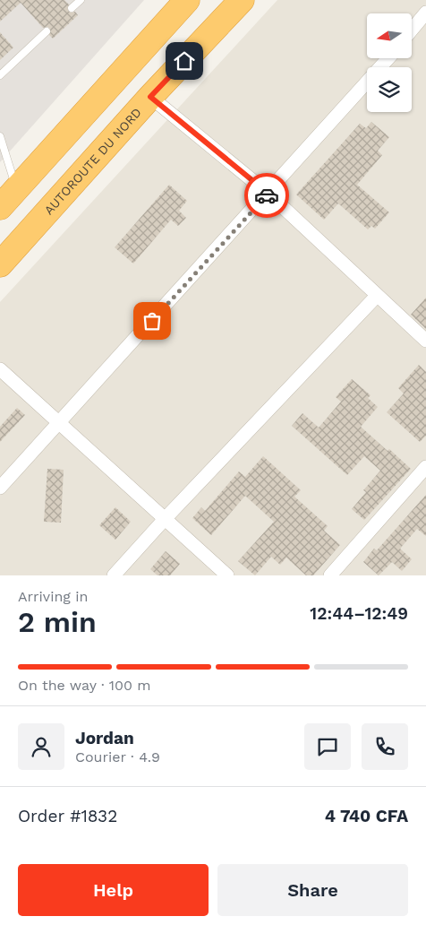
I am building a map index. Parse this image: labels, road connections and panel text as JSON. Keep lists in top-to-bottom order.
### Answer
{
  "streets": {
    "highway": ["AUTOROUTE DU NORD"]
  },
  "north": "left",
  "page": {
    "heading": ["2 min", "Arriving in", "12:44–12:49"],
    "panel": [
      "Jordan",
      "Courier · 4.9",
      "Order #1832",
      "4 740 CFA"
    ],
    "bar": "On the way · 100 m",
    "buttons": ["Help", "Share"]
  }
}
